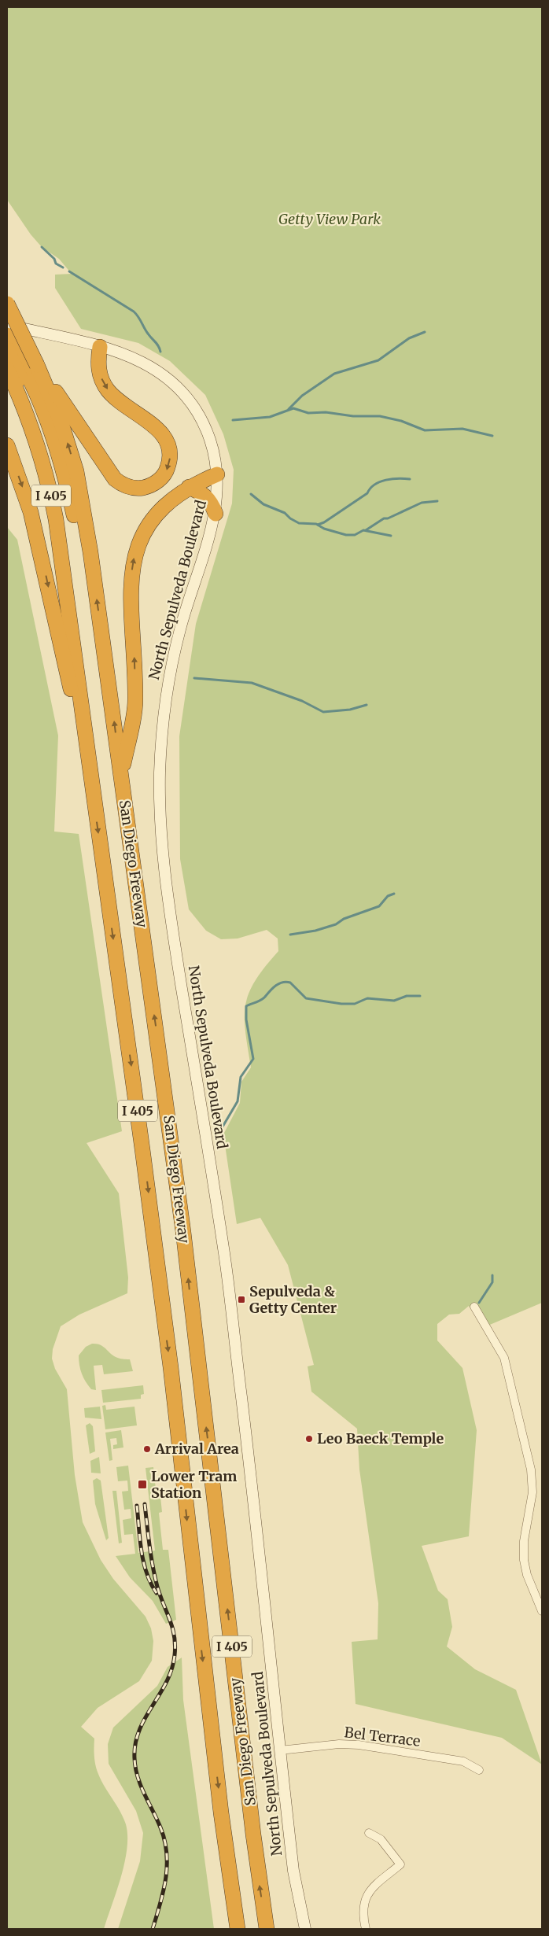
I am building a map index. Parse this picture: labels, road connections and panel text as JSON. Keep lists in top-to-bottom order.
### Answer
{
  "streets": {
    "highway": ["I 405", "San Diego Freeway"],
    "main road": ["North Sepulveda Boulevard"],
    "street": ["Bel Terrace"]
  },
  "crossings": [
    ["North Sepulveda Boulevard", "Bel Terrace"]
  ],
  "parks": ["Getty View Park"],
  "places": {
    "transit": ["Sepulveda & Getty Center", "Lower Tram Station"],
    "other": ["Leo Baeck Temple", "Arrival Area"]
  }
}
